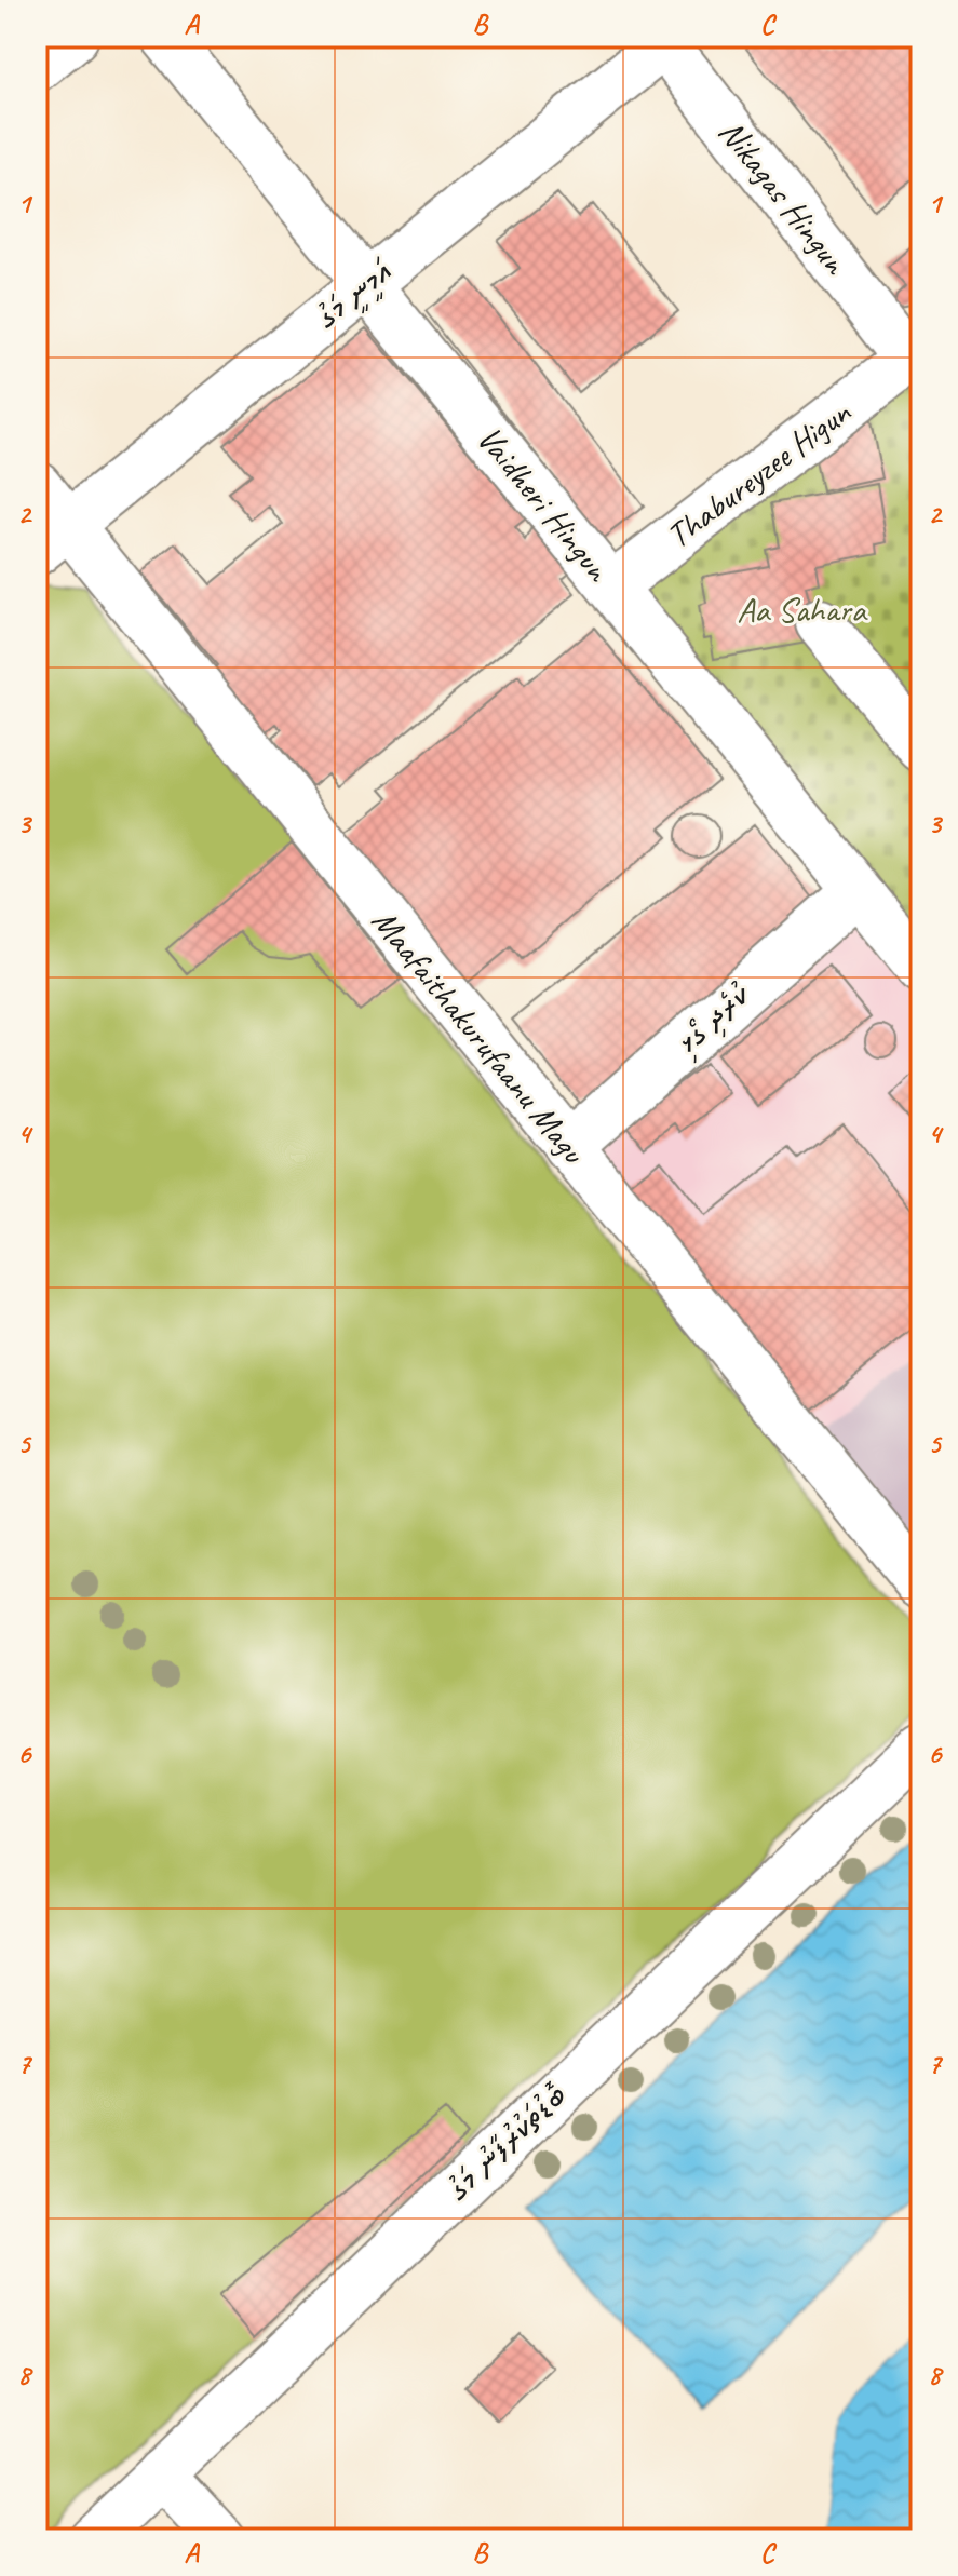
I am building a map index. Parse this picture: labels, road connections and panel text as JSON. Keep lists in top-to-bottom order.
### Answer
{
  "streets": {
    "street": [
      "Nikagas Hingun",
      "އަމީނީ މަގު",
      "Thabureyzee Higun",
      "Vaidheri Hingun",
      "ކުރެދި ގޯޅި",
      "Maafaithakurufaanu Magu",
      "ބޮޑުތަކުރުފާނު މަގު"
    ]
  },
  "crossings": [
    ["Nikagas Hingun", "އަމީނީ މަގު"],
    ["Nikagas Hingun", "Thabureyzee Higun"],
    ["އަމީނީ މަގު", "Vaidheri Hingun"],
    ["އަމީނީ މަގު", "Maafaithakurufaanu Magu"],
    ["Thabureyzee Higun", "Vaidheri Hingun"],
    ["Vaidheri Hingun", "ކުރެދި ގޯޅި"],
    ["ކުރެދި ގޯޅި", "Maafaithakurufaanu Magu"]
  ],
  "parks": ["Aa Sahara"],
  "grid": {
    "columns": ["A", "B", "C"],
    "rows": [
      "1",
      "2",
      "3",
      "4",
      "5",
      "6",
      "7",
      "8"
    ]
  }
}
